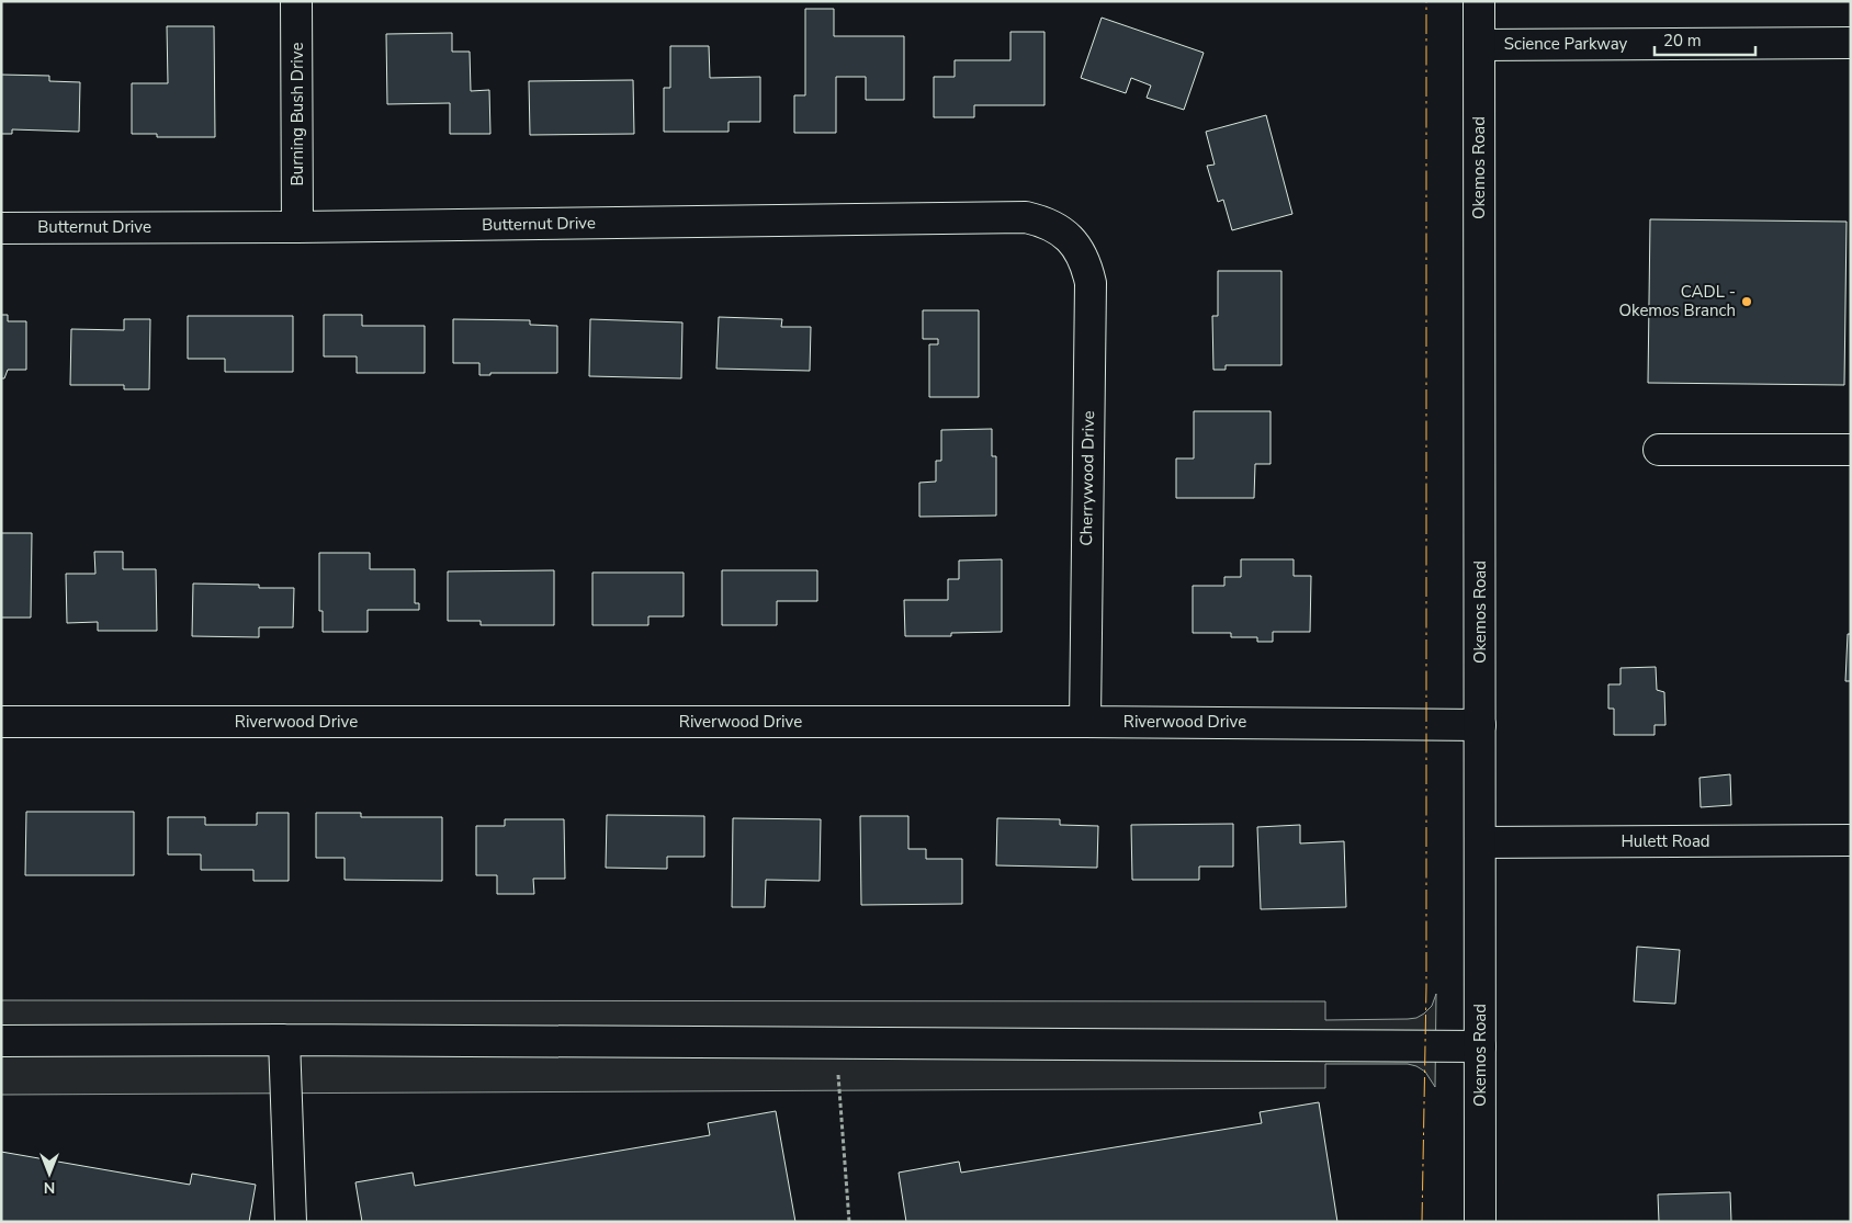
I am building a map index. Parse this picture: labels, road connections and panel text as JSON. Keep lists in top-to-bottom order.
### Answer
{
  "streets": {
    "street": [
      "Science Parkway",
      "Burning Bush Drive",
      "Okemos Road",
      "Butternut Drive",
      "Cherrywood Drive",
      "Riverwood Drive",
      "Hulett Road"
    ]
  },
  "crossings": [
    ["Science Parkway", "Okemos Road"],
    ["Burning Bush Drive", "Butternut Drive"],
    ["Okemos Road", "Riverwood Drive"],
    ["Okemos Road", "Hulett Road"],
    ["Butternut Drive", "Cherrywood Drive"],
    ["Cherrywood Drive", "Riverwood Drive"]
  ],
  "places": ["CADL - Okemos Branch"],
  "scale_bar": "20 m",
  "north": "bottom"
}
